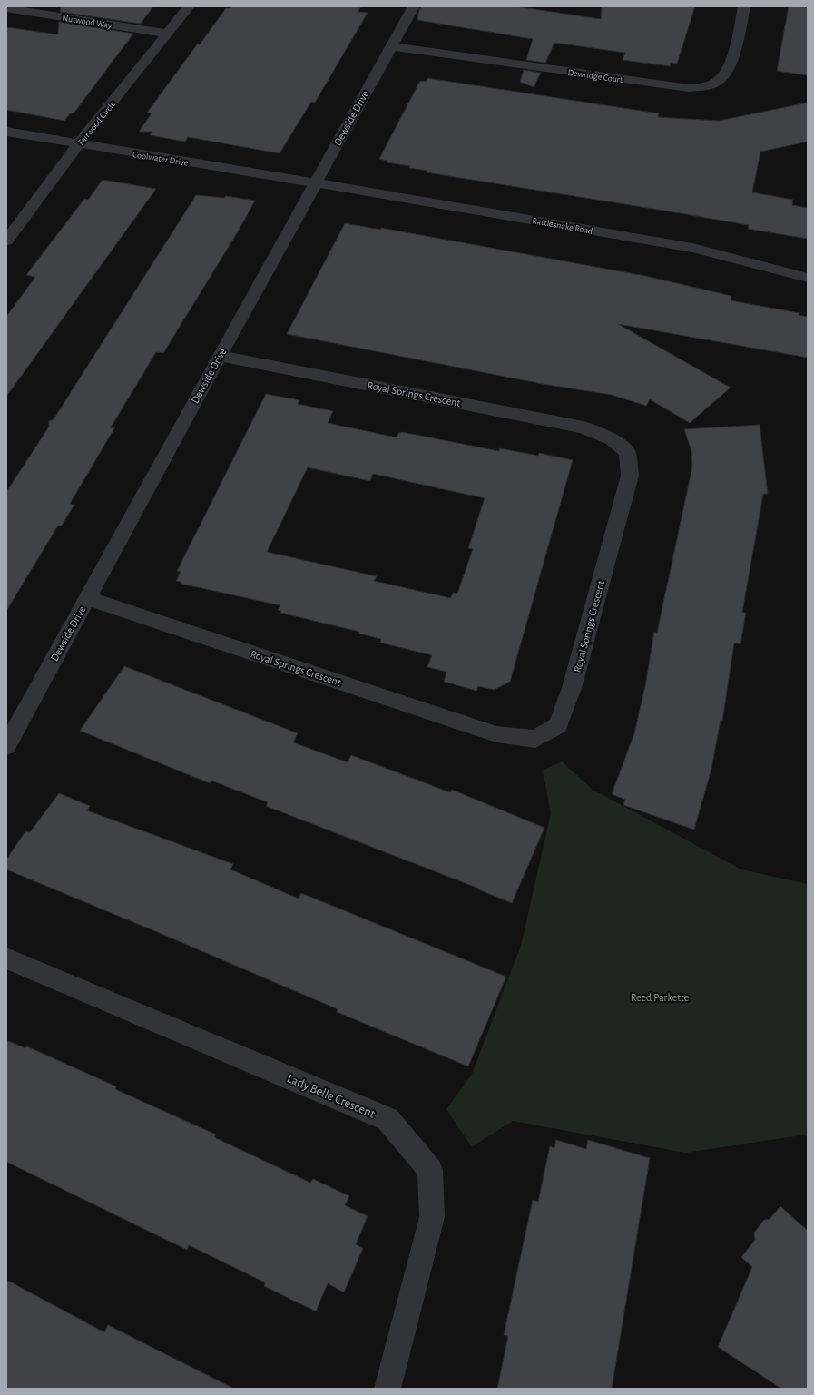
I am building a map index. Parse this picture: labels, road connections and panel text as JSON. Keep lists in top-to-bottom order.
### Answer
{
  "streets": {
    "street": [
      "Nutwood Way",
      "Dewridge Court",
      "Dewside Drive",
      "Fairwood Circle",
      "Coolwater Drive",
      "Rattlesnake Road",
      "Royal Springs Crescent",
      "Lady Belle Crescent"
    ]
  },
  "crossings": [
    ["Nutwood Way", "Fairwood Circle"],
    ["Dewridge Court", "Dewside Drive"],
    ["Dewside Drive", "Coolwater Drive"],
    ["Dewside Drive", "Rattlesnake Road"],
    ["Dewside Drive", "Royal Springs Crescent"],
    ["Fairwood Circle", "Coolwater Drive"],
    ["Coolwater Drive", "Rattlesnake Road"]
  ],
  "parks": ["Reed Parkette"]
}
